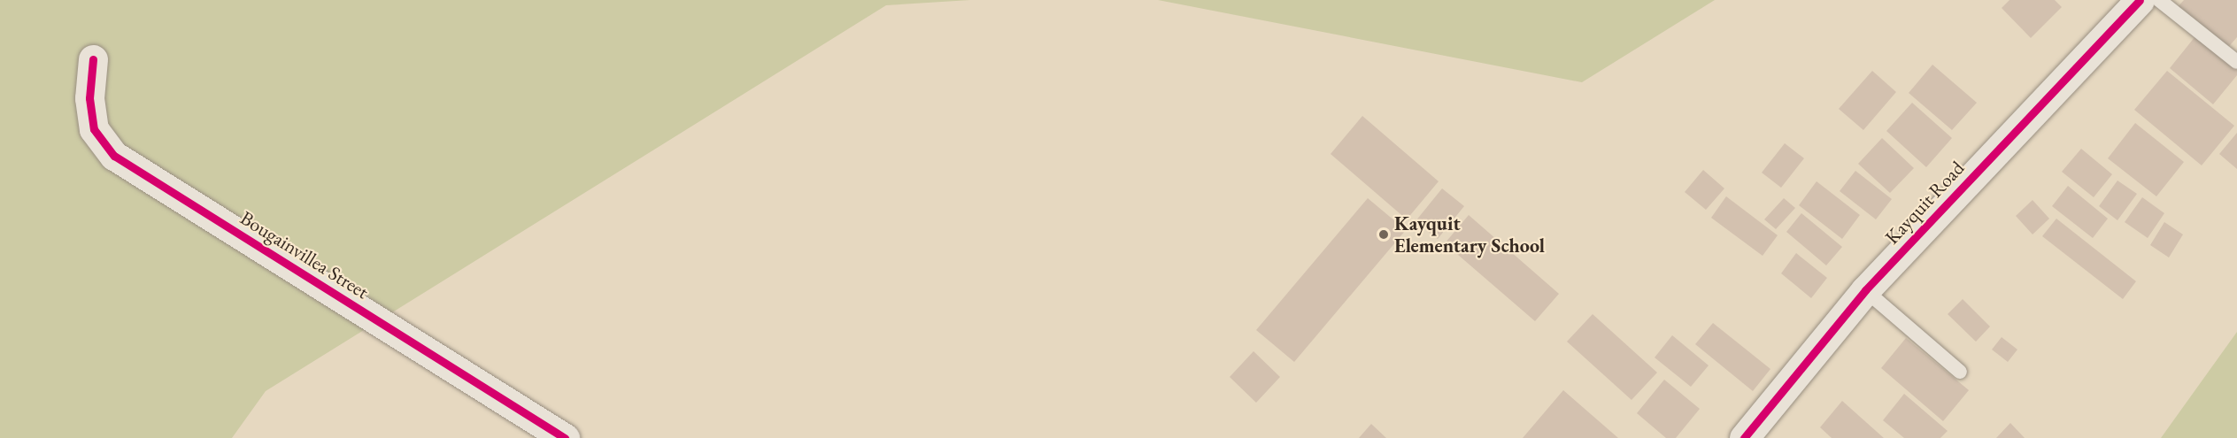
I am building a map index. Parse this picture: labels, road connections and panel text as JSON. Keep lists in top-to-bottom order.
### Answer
{
  "streets": {
    "street": ["Kayquit Road", "Bougainvillea Street"]
  },
  "places": ["Kayquit Elementary School"]
}
